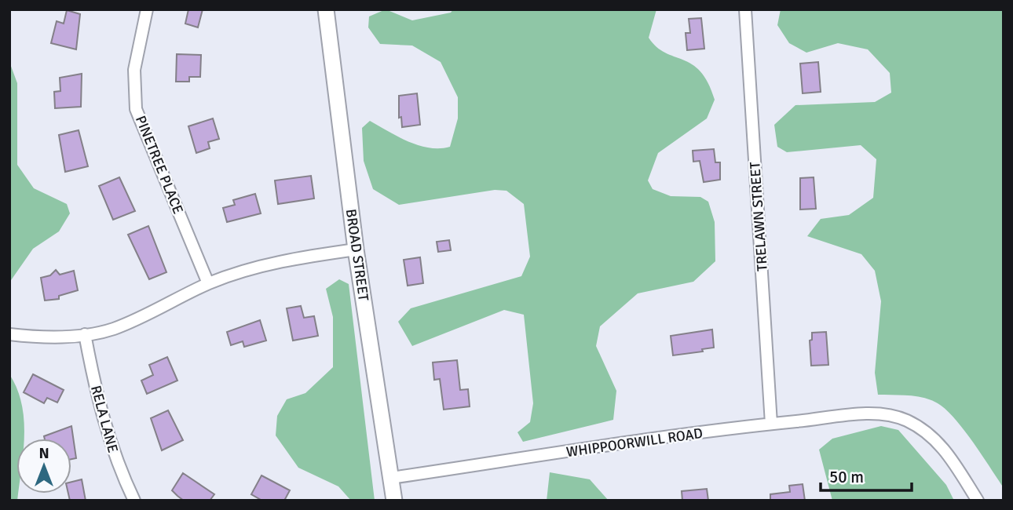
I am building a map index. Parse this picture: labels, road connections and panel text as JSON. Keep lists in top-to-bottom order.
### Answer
{
  "streets": {
    "street": [
      "PINETREE PLACE",
      "TRELAWN STREET",
      "BROAD STREET",
      "RELA LANE",
      "WHIPPOORWILL ROAD"
    ]
  },
  "crossings": [
    ["TRELAWN STREET", "WHIPPOORWILL ROAD"],
    ["BROAD STREET", "WHIPPOORWILL ROAD"]
  ],
  "scale_bar": "50 m",
  "north": "top"
}
